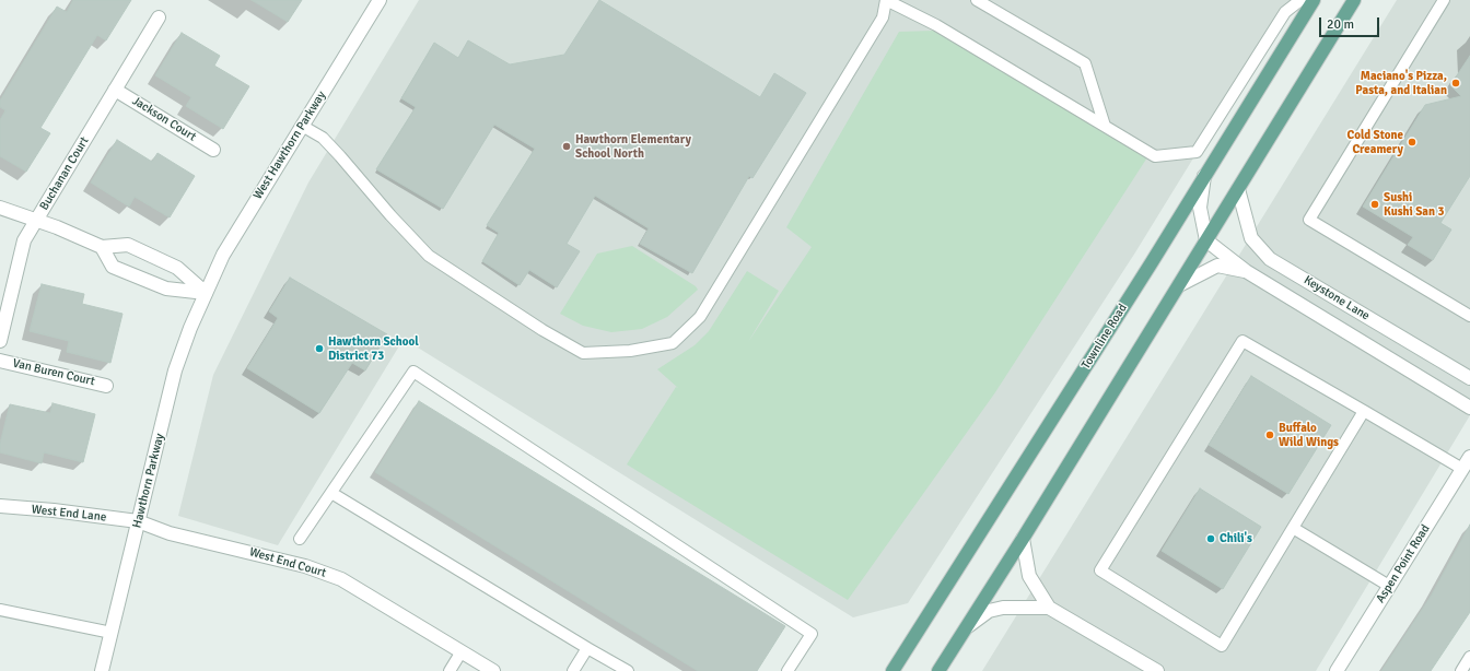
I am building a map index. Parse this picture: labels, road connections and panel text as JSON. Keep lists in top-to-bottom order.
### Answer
{
  "streets": {
    "main road": ["Townline Road"],
    "street": [
      "Jackson Court",
      "West Hawthorn Parkway",
      "Buchanan Court",
      "Keystone Lane",
      "Van Buren Court",
      "Hawthorn Parkway",
      "West End Lane",
      "West End Court",
      "Aspen Point Road"
    ]
  },
  "crossings": [
    ["Jackson Court", "Buchanan Court"],
    ["West Hawthorn Parkway", "Hawthorn Parkway"],
    ["Hawthorn Parkway", "West End Lane"],
    ["Hawthorn Parkway", "West End Court"],
    ["West End Lane", "West End Court"]
  ],
  "places": [
    "Maciano's Pizza, Pasta, and Italian",
    "Cold Stone Creamery",
    "Hawthorn Elementary School North",
    "Sushi Kushi San 3",
    "Hawthorn School District 73",
    "Buffalo Wild Wings",
    "Chili's"
  ],
  "scale_bar": "20 m"
}
